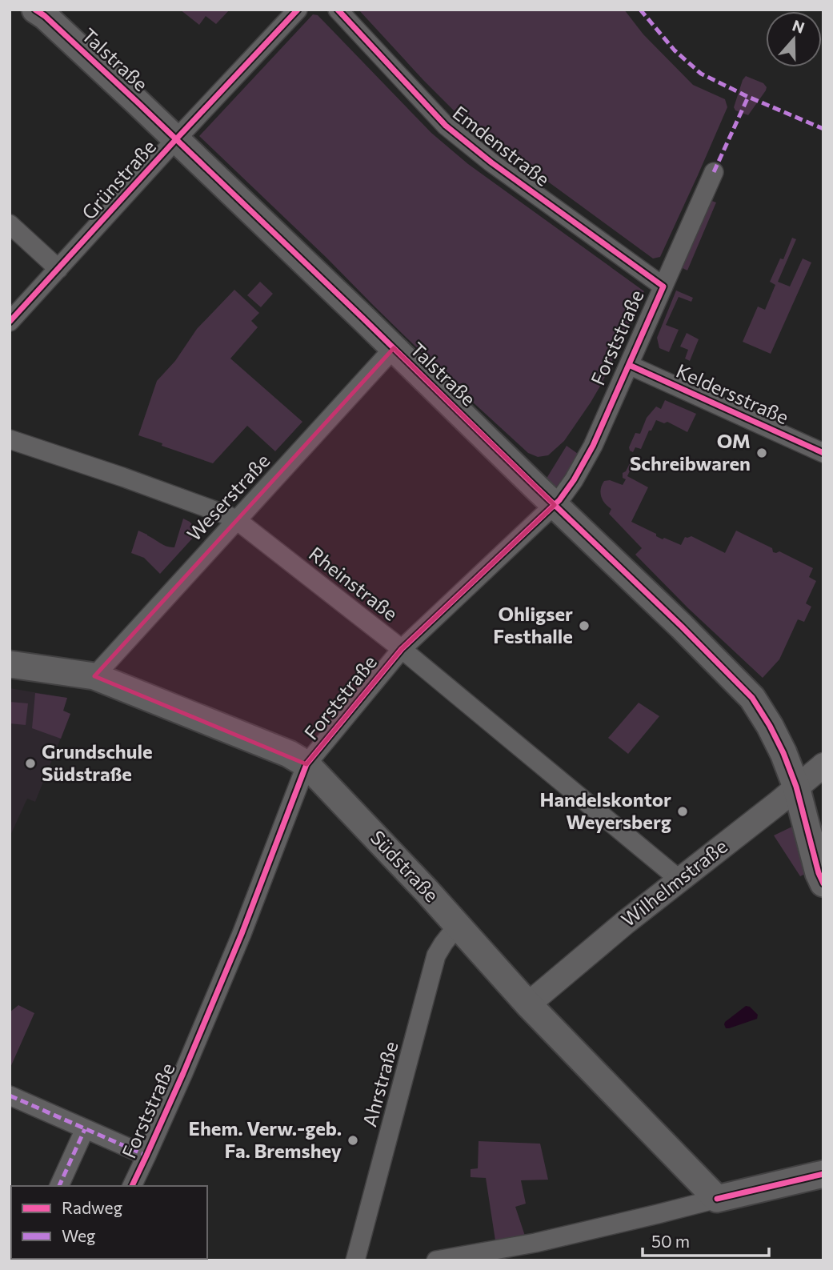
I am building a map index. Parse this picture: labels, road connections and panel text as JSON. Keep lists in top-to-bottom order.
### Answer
{
  "streets": {
    "main road": ["Talstraße", "Südstraße"],
    "street": [
      "Emdenstraße",
      "Grünstraße",
      "Forststraße",
      "Keldersstraße",
      "Weserstraße",
      "Rheinstraße",
      "Wilhelmstraße",
      "Ahrstraße"
    ]
  },
  "crossings": [
    ["Talstraße", "Grünstraße"],
    ["Talstraße", "Forststraße"],
    ["Talstraße", "Weserstraße"],
    ["Talstraße", "Wilhelmstraße"],
    ["Emdenstraße", "Forststraße"],
    ["Forststraße", "Keldersstraße"],
    ["Forststraße", "Rheinstraße"],
    ["Forststraße", "Südstraße"],
    ["Weserstraße", "Rheinstraße"],
    ["Weserstraße", "Südstraße"],
    ["Rheinstraße", "Wilhelmstraße"],
    ["Südstraße", "Wilhelmstraße"],
    ["Südstraße", "Ahrstraße"]
  ],
  "places": [
    "OM Schreibwaren",
    "Ohligser Festhalle",
    "Grundschule Südstraße",
    "Handelskontor Weyersberg",
    "Ehem. Verw.-geb. Fa. Bremshey"
  ],
  "legend": ["Radweg", "Weg"],
  "scale_bar": "50 m",
  "north": "top"
}
